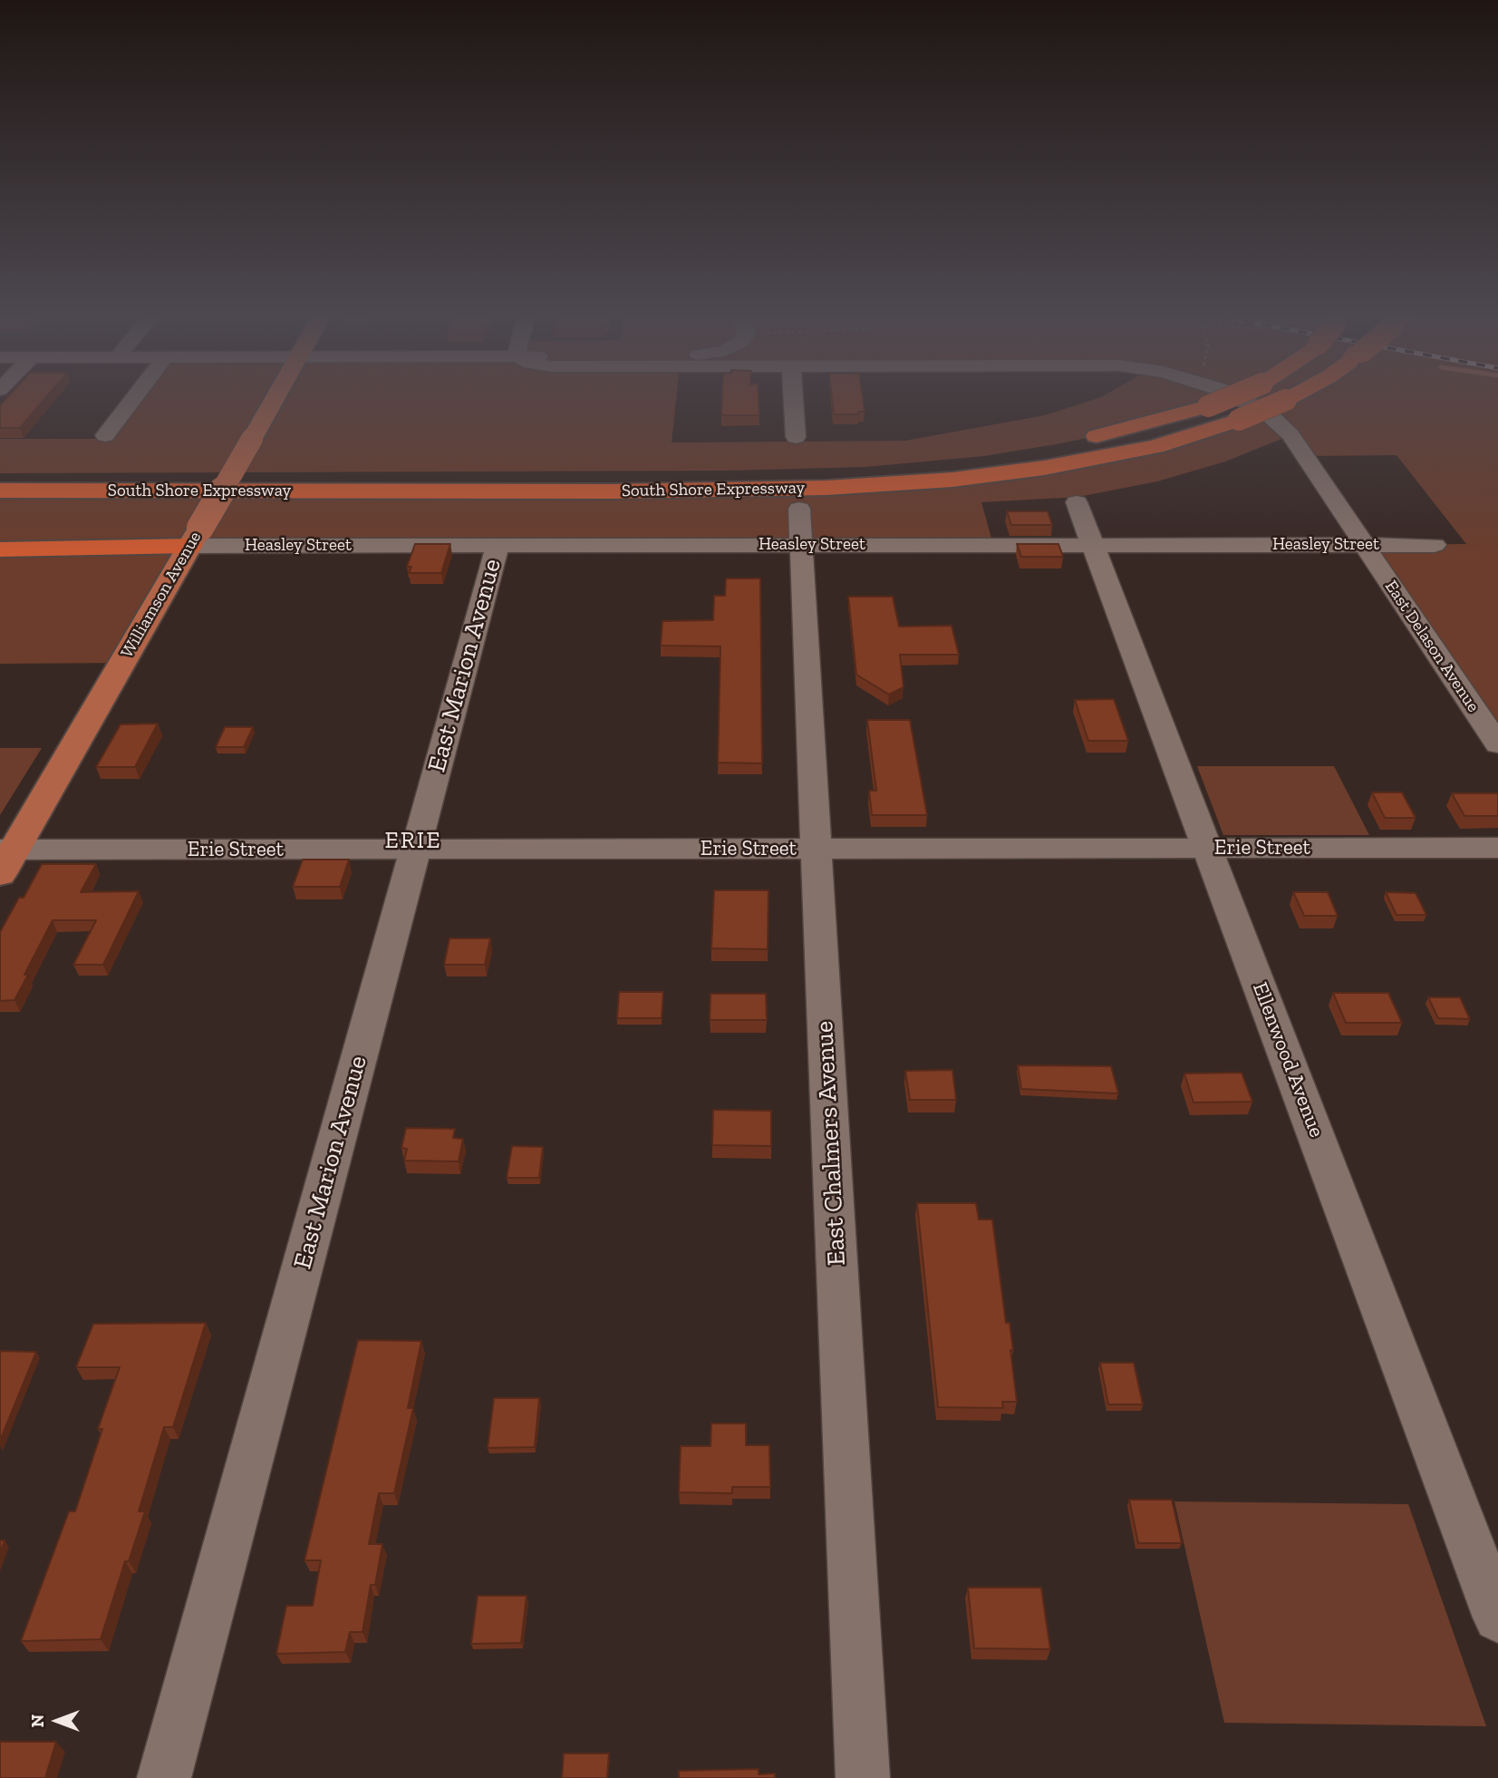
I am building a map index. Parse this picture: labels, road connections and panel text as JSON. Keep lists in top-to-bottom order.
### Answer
{
  "streets": {
    "highway": ["South Shore Expressway"],
    "main road": ["Williamson Avenue"],
    "street": [
      "Heasley Street",
      "East Delason Avenue",
      "East Marion Avenue",
      "Erie Street",
      "Ellenwood Avenue",
      "East Chalmers Avenue"
    ]
  },
  "crossings": [
    ["Heasley Street", "Williamson Avenue"],
    ["Heasley Street", "East Delason Avenue"],
    ["Heasley Street", "East Marion Avenue"],
    ["Heasley Street", "Ellenwood Avenue"],
    ["Heasley Street", "East Chalmers Avenue"],
    ["Williamson Avenue", "Erie Street"],
    ["East Marion Avenue", "Erie Street"],
    ["Erie Street", "Ellenwood Avenue"],
    ["Erie Street", "East Chalmers Avenue"]
  ],
  "districts": ["ERIE"],
  "north": "left"
}
